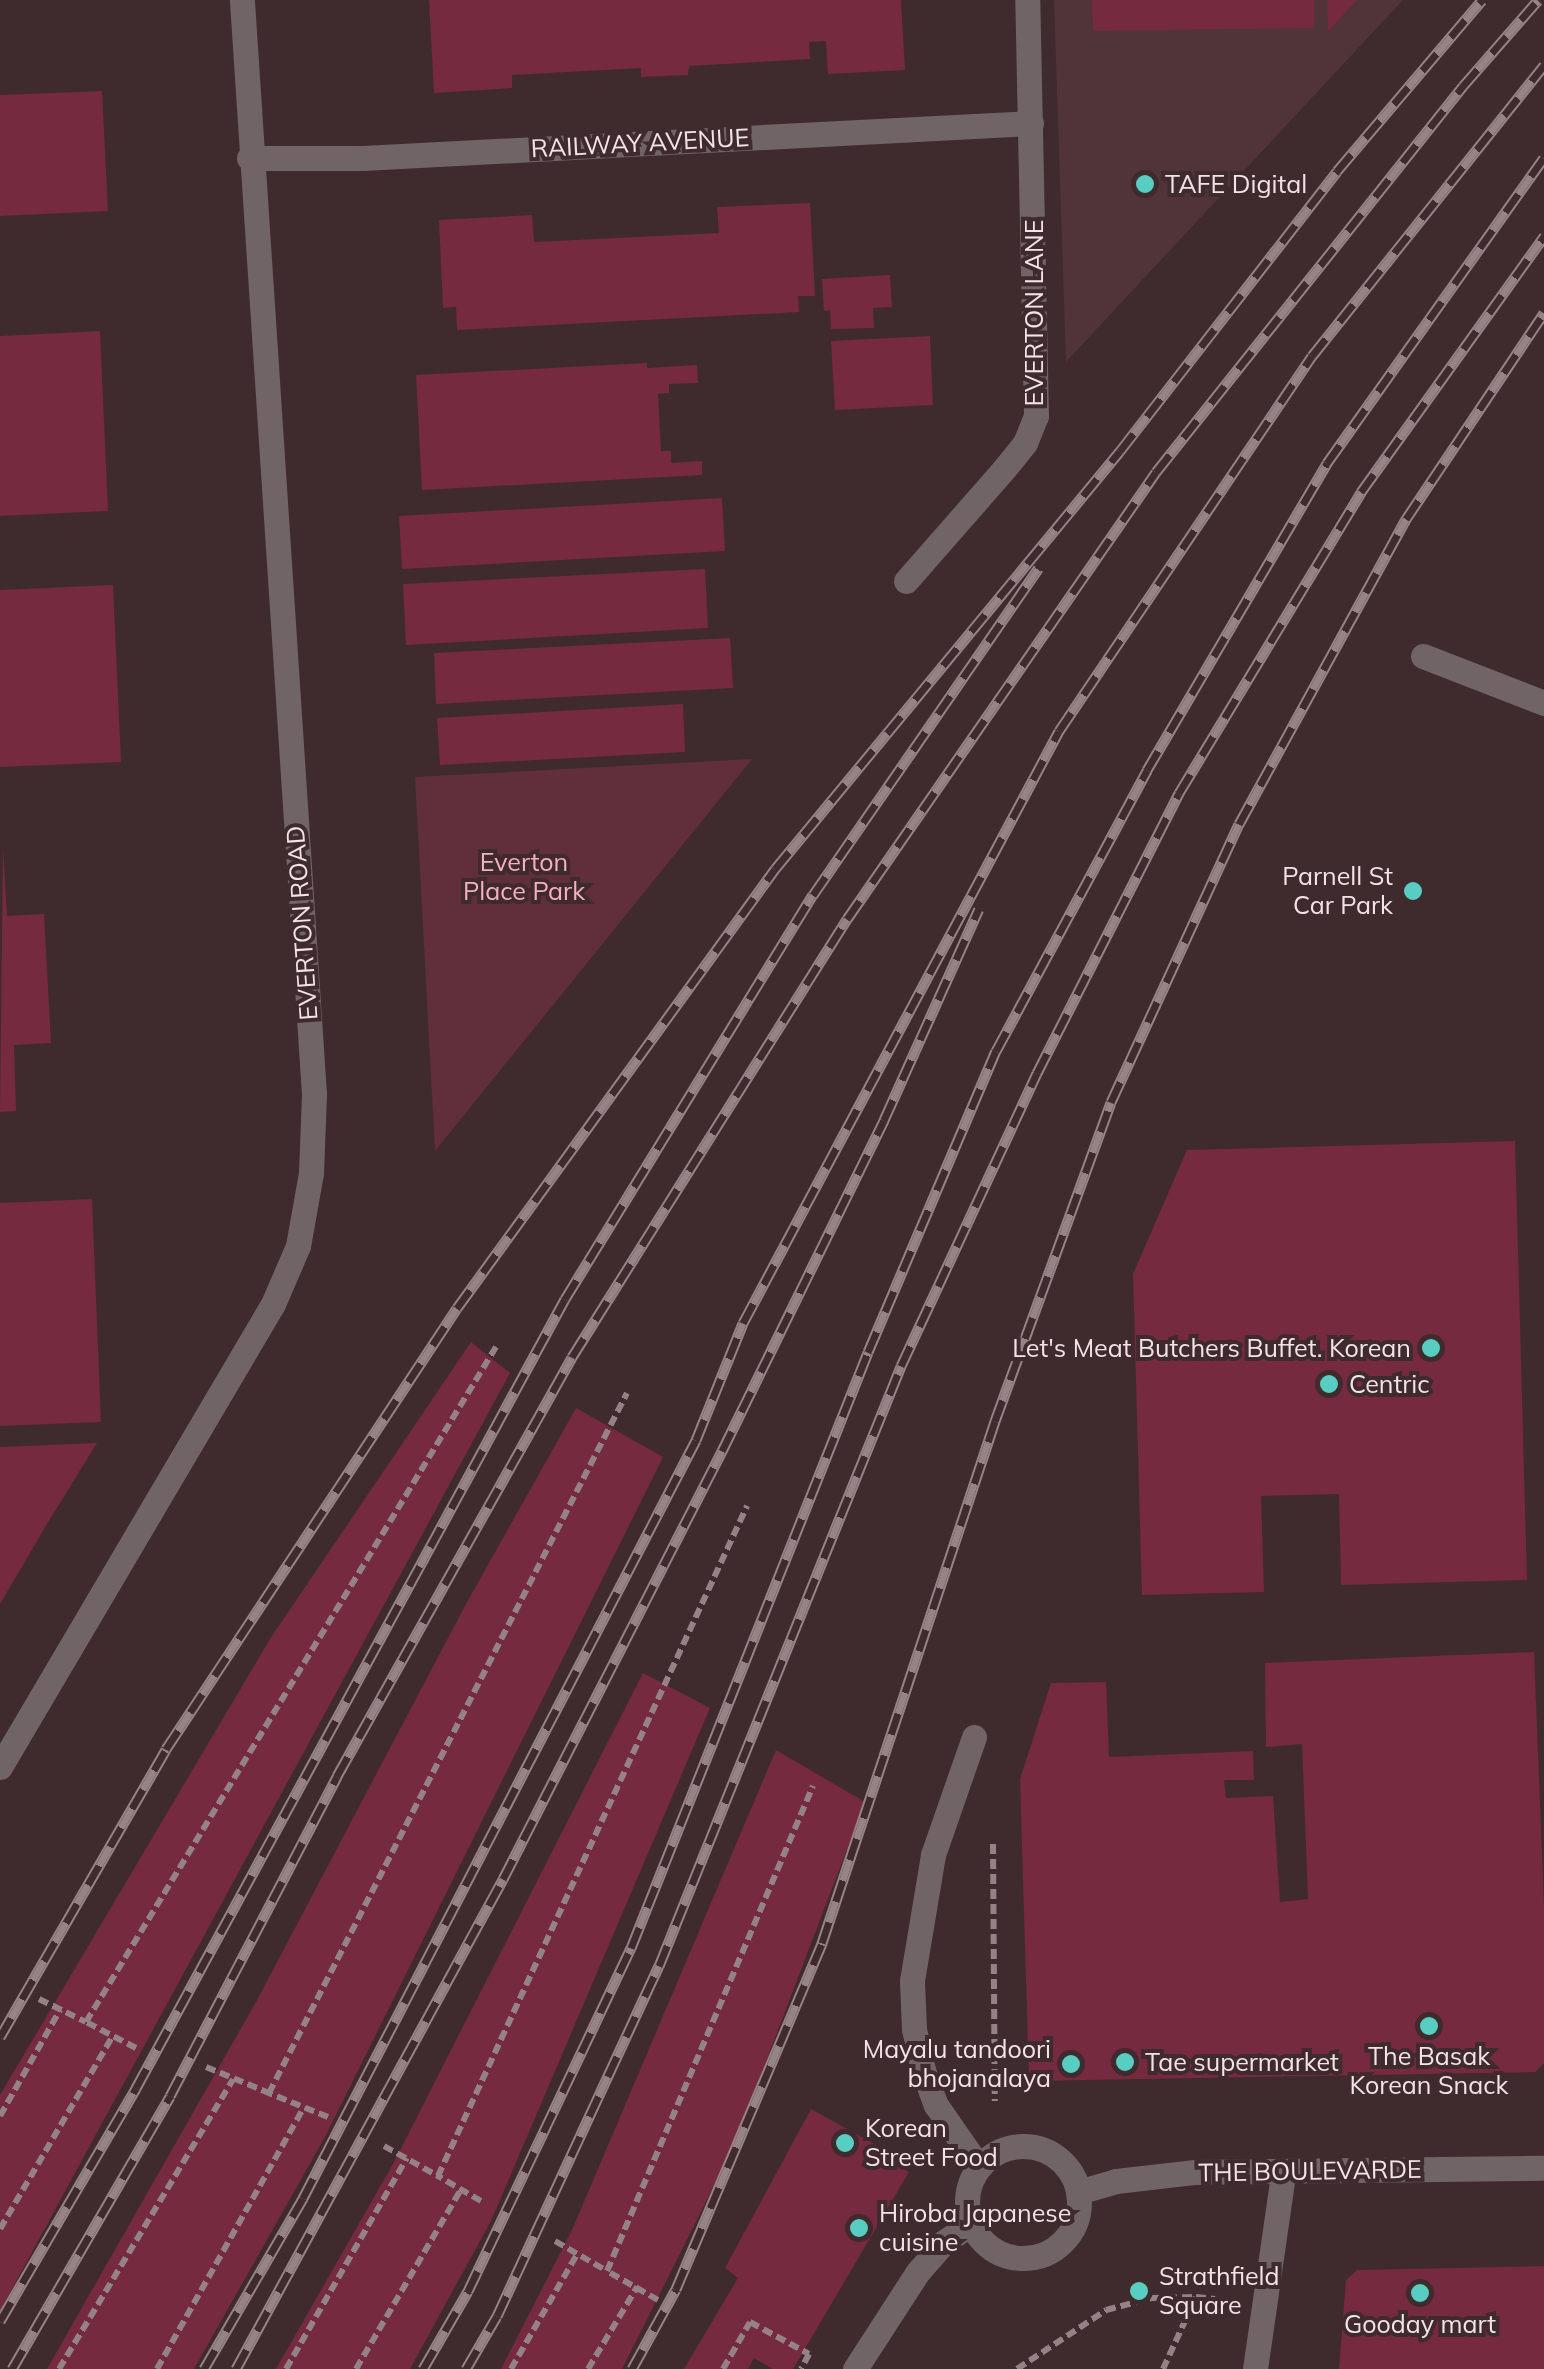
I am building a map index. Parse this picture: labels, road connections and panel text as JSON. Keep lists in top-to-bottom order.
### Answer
{
  "streets": {
    "street": [
      "RAILWAY AVENUE",
      "EVERTON LANE",
      "EVERTON ROAD",
      "THE BOULEVARDE"
    ]
  },
  "crossings": [
    ["RAILWAY AVENUE", "EVERTON LANE"],
    ["RAILWAY AVENUE", "EVERTON ROAD"]
  ],
  "parks": ["Everton Place Park"],
  "places": [
    "TAFE Digital",
    "Parnell St Car Park",
    "Let's Meat Butchers Buffet. Korean",
    "Centric",
    "The Basak Korean Snack",
    "Tae supermarket",
    "Mayalu tandoori bhojanalaya",
    "Korean Street Food",
    "Hiroba Japanese cuisine",
    "Strathfield Square",
    "Gooday mart"
  ]
}
